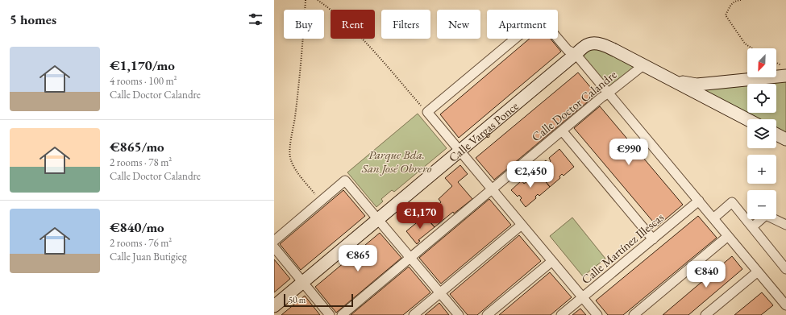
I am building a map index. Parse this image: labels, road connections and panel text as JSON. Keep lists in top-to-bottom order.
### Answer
{
  "streets": {
    "street": ["Calle Doctor Calandre", "Calle Vargas Ponce", "Calle Martínez Illescas"]
  },
  "crossings": [
    ["Calle Doctor Calandre", "Calle Vargas Ponce"]
  ],
  "parks": ["Parque Bda. San José Obrero"],
  "scale_bar": "50 m",
  "north": "bottom left",
  "page": {
    "heading": "5 homes",
    "chip": [
      "Buy",
      "Rent",
      "Filters",
      "New",
      "Apartment"
    ],
    "list": [
      {
        "name": "€1,170/mo",
        "note": "4 rooms · 100 m² · Calle Doctor Calandre"
      },
      {
        "name": "€865/mo",
        "note": "2 rooms · 78 m² · Calle Doctor Calandre"
      },
      {
        "name": "€840/mo",
        "note": "2 rooms · 76 m² · Calle Juan Butigieg"
      }
    ],
    "map_buttons": ["+", "−"],
    "price": [
      "€990",
      "€2,450",
      "€1,170",
      "€865",
      "€840"
    ],
    "scale": "50 m"
  }
}
